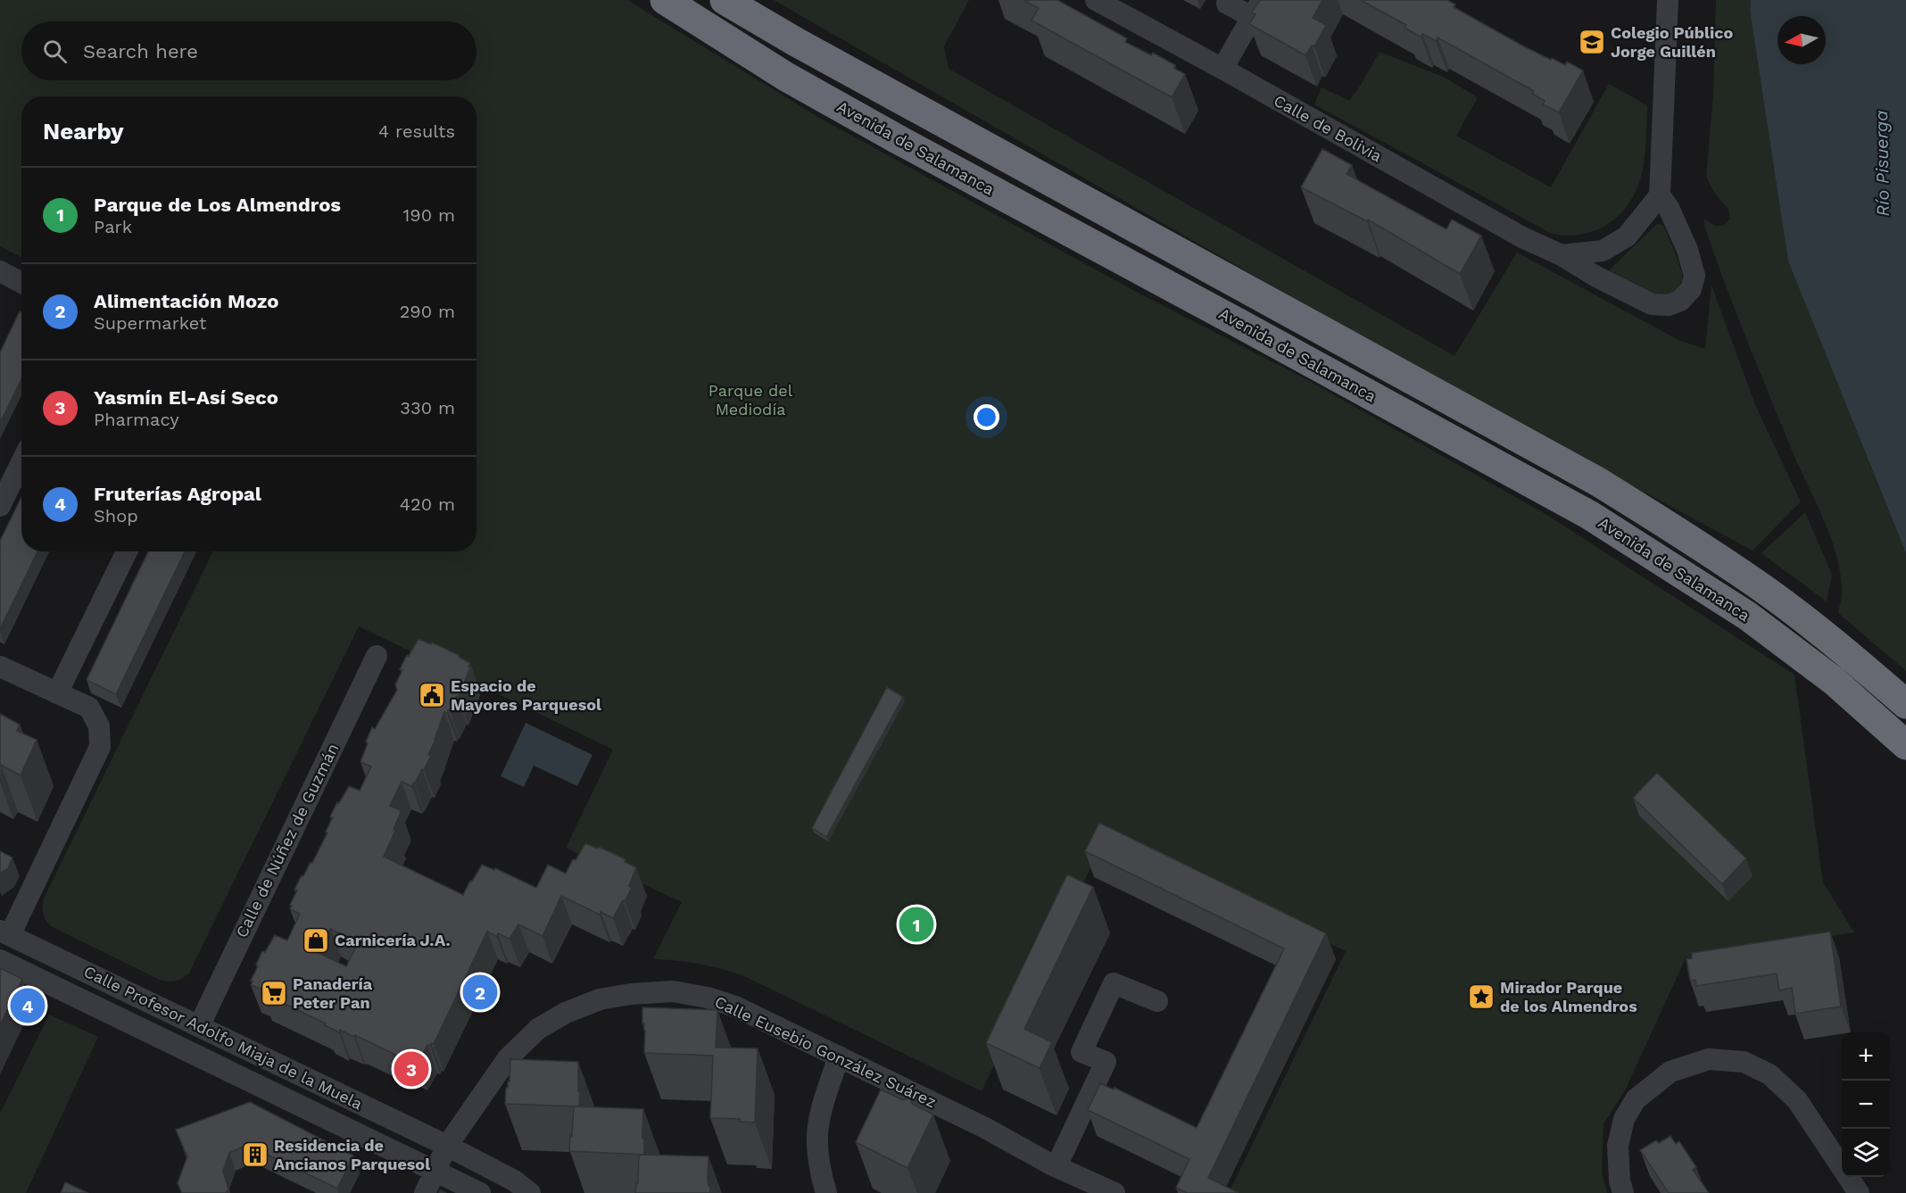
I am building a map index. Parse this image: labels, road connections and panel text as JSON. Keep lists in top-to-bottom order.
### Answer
{
  "streets": {
    "highway": ["Avenida de Salamanca"],
    "street": [
      "Calle de Bolivia",
      "Calle de Núñez de Guzmán",
      "Calle Profesor Adolfo Miaja de la Muela",
      "Calle Eusebio González Suárez"
    ]
  },
  "crossings": [
    ["Calle de Núñez de Guzmán", "Calle Profesor Adolfo Miaja de la Muela"],
    ["Calle Profesor Adolfo Miaja de la Muela", "Calle Eusebio González Suárez"]
  ],
  "water": ["Río Pisuerga"],
  "parks": ["Parque del Mediodía"],
  "places": {
    "school or university": ["Colegio Público Jorge Guillén"],
    "public building": ["Espacio de Mayores Parquesol"],
    "shop": ["Carnicería J.A."],
    "supermarket": ["Panadería Peter Pan"],
    "place": ["Mirador Parque de los Almendros"],
    "building": ["Residencia de Ancianos Parquesol"]
  },
  "north": "left",
  "page": {
    "search": "Search here",
    "heading": ["Nearby", "4 results"],
    "list": [
      {
        "mark": "1",
        "name": "Parque de Los Almendros",
        "note": "Park",
        "value": "190 m"
      },
      {
        "mark": "2",
        "name": "Alimentación Mozo",
        "note": "Supermarket",
        "value": "290 m"
      },
      {
        "mark": "3",
        "name": "Yasmín El-Así Seco",
        "note": "Pharmacy",
        "value": "330 m"
      },
      {
        "mark": "4",
        "name": "Fruterías Agropal",
        "note": "Shop",
        "value": "420 m"
      }
    ],
    "pins": [
      "1",
      "2",
      "4",
      "3"
    ],
    "map_buttons": ["+", "−"]
  }
}
